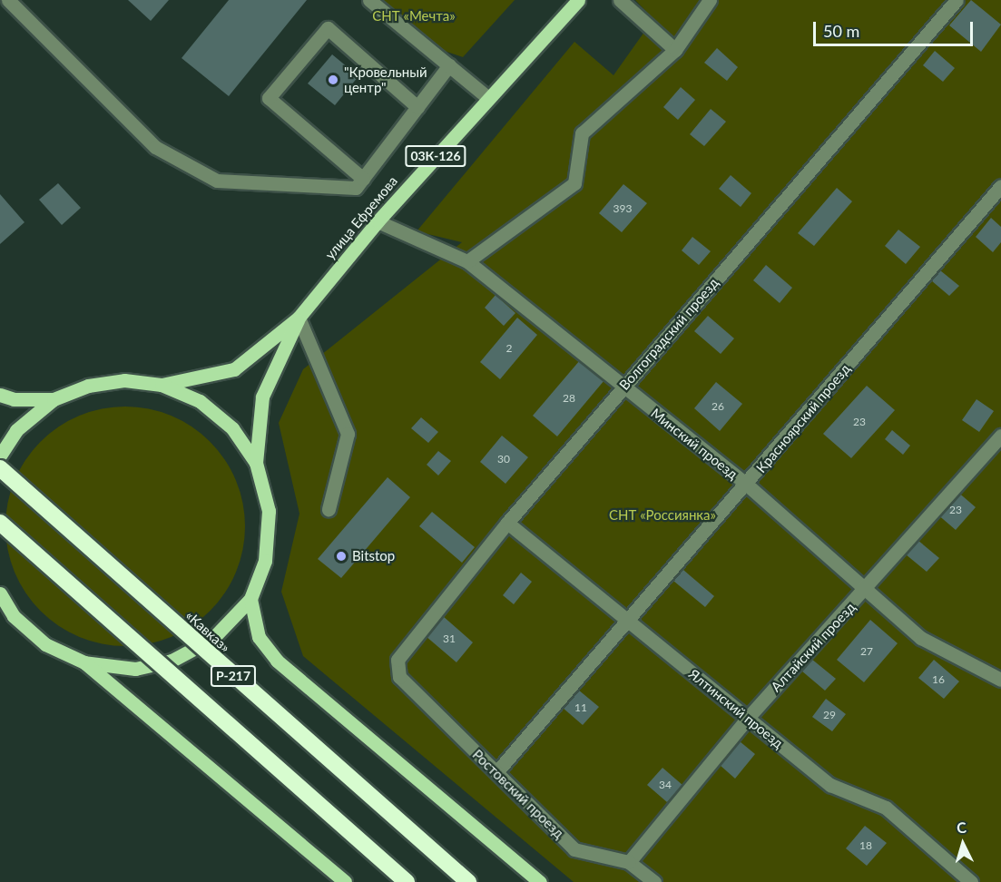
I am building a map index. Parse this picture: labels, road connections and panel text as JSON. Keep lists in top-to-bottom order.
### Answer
{
  "streets": {
    "highway": ["«Кавказ»", "Р-217"],
    "main road": ["03К-126", "улица Ефремова"],
    "lane": [
      "Волгоградский проезд",
      "Красноярский проезд",
      "Минский проезд",
      "Алтайский проезд",
      "Ялтинский проезд",
      "Ростовский проезд"
    ]
  },
  "crossings": [
    ["улица Ефремова", "Минский проезд"],
    ["Волгоградский проезд", "Минский проезд"],
    ["Волгоградский проезд", "Ялтинский проезд"],
    ["Волгоградский проезд", "Ростовский проезд"],
    ["Красноярский проезд", "Минский проезд"],
    ["Красноярский проезд", "Ялтинский проезд"],
    ["Красноярский проезд", "Ростовский проезд"],
    ["Минский проезд", "Алтайский проезд"],
    ["Алтайский проезд", "Ялтинский проезд"],
    ["Алтайский проезд", "Ростовский проезд"]
  ],
  "parks": ["СНТ «Мечта»", "СНТ «Россиянка»"],
  "places": ["\"Кровельный центр\"", "Bitstop"],
  "house_numbers": [
    "393",
    "2",
    "28",
    "26",
    "23",
    "30",
    "23",
    "31",
    "27",
    "16",
    "11",
    "29",
    "34",
    "18"
  ],
  "scale_bar": "50 m",
  "north": "top"
}
